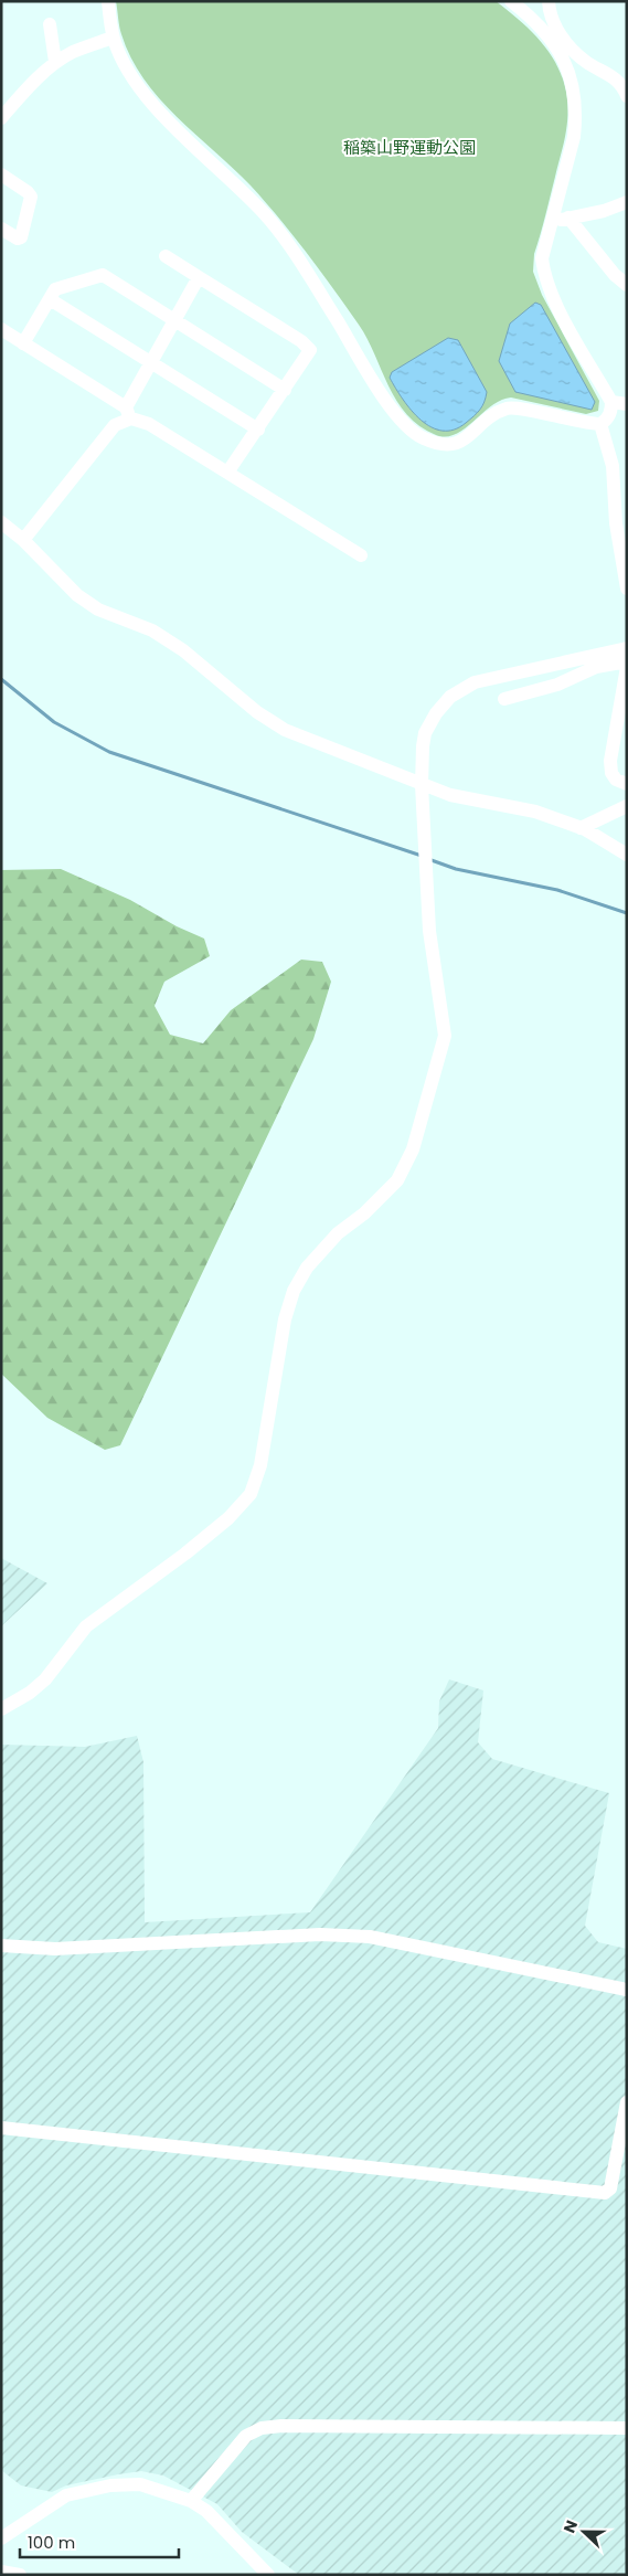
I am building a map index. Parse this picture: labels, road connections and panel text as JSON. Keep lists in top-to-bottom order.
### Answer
{
  "parks": ["稲築山野運動公園"],
  "scale_bar": "100 m",
  "north": "left"
}
